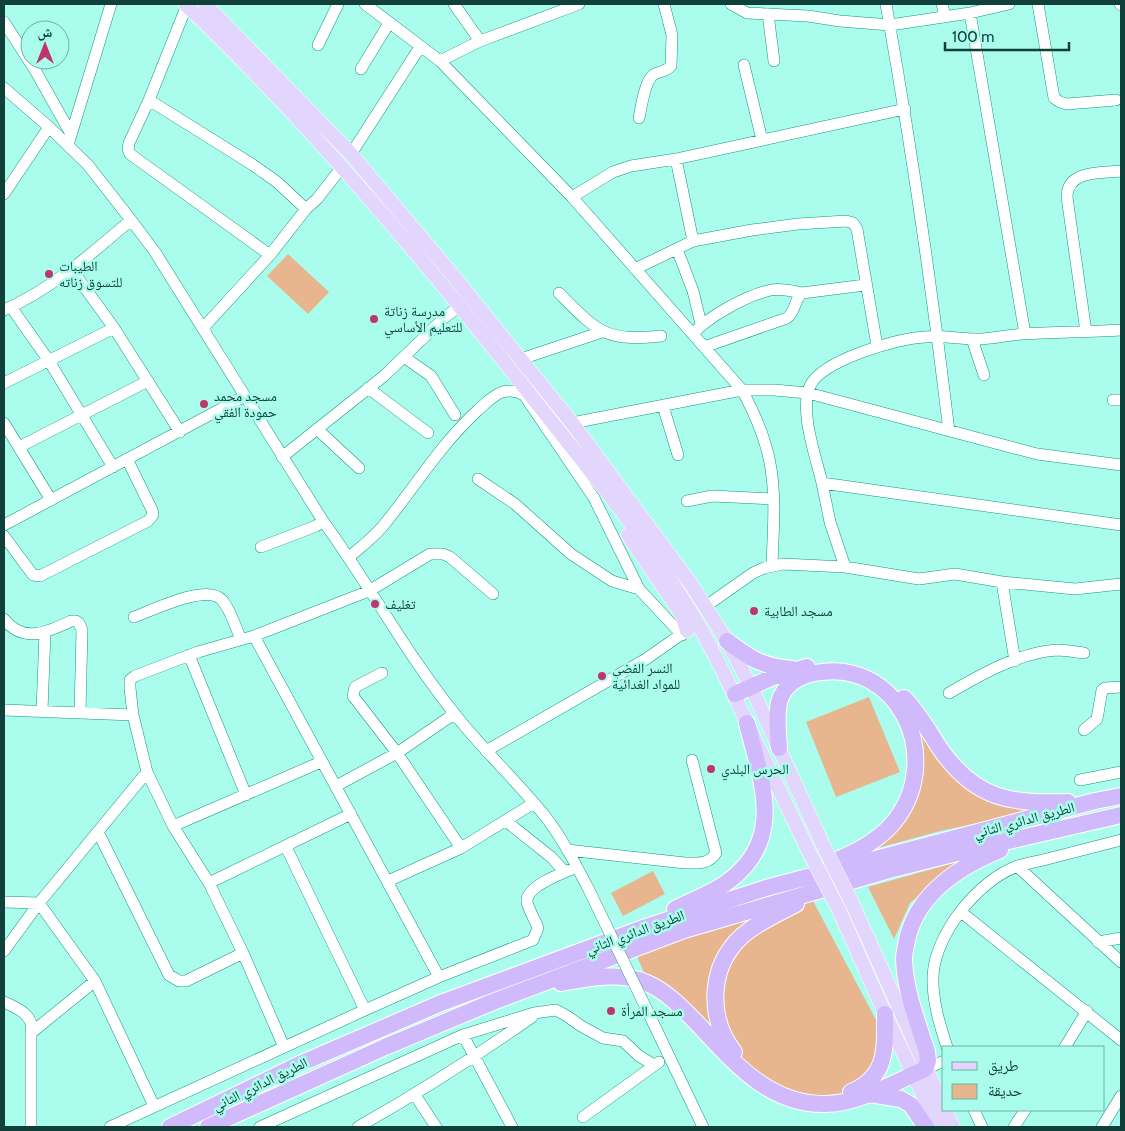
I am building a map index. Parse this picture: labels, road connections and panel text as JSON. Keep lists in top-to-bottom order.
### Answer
{
  "streets": {
    "highway": ["الطريق الدائري الثاني"]
  },
  "places": [
    "الطيبات للتسوق زناته",
    "مدرسة زناتة للتعليم الأساسي",
    "مسجد محمد حمودة الفقي",
    "تغليف",
    "مسجد الطابية",
    "النسر الفضي للمواد الغدائية",
    "الحرس البلدي",
    "مسجد المرأة"
  ],
  "legend": ["طريق", "حديقة"],
  "scale_bar": "100 m",
  "north": "top"
}
